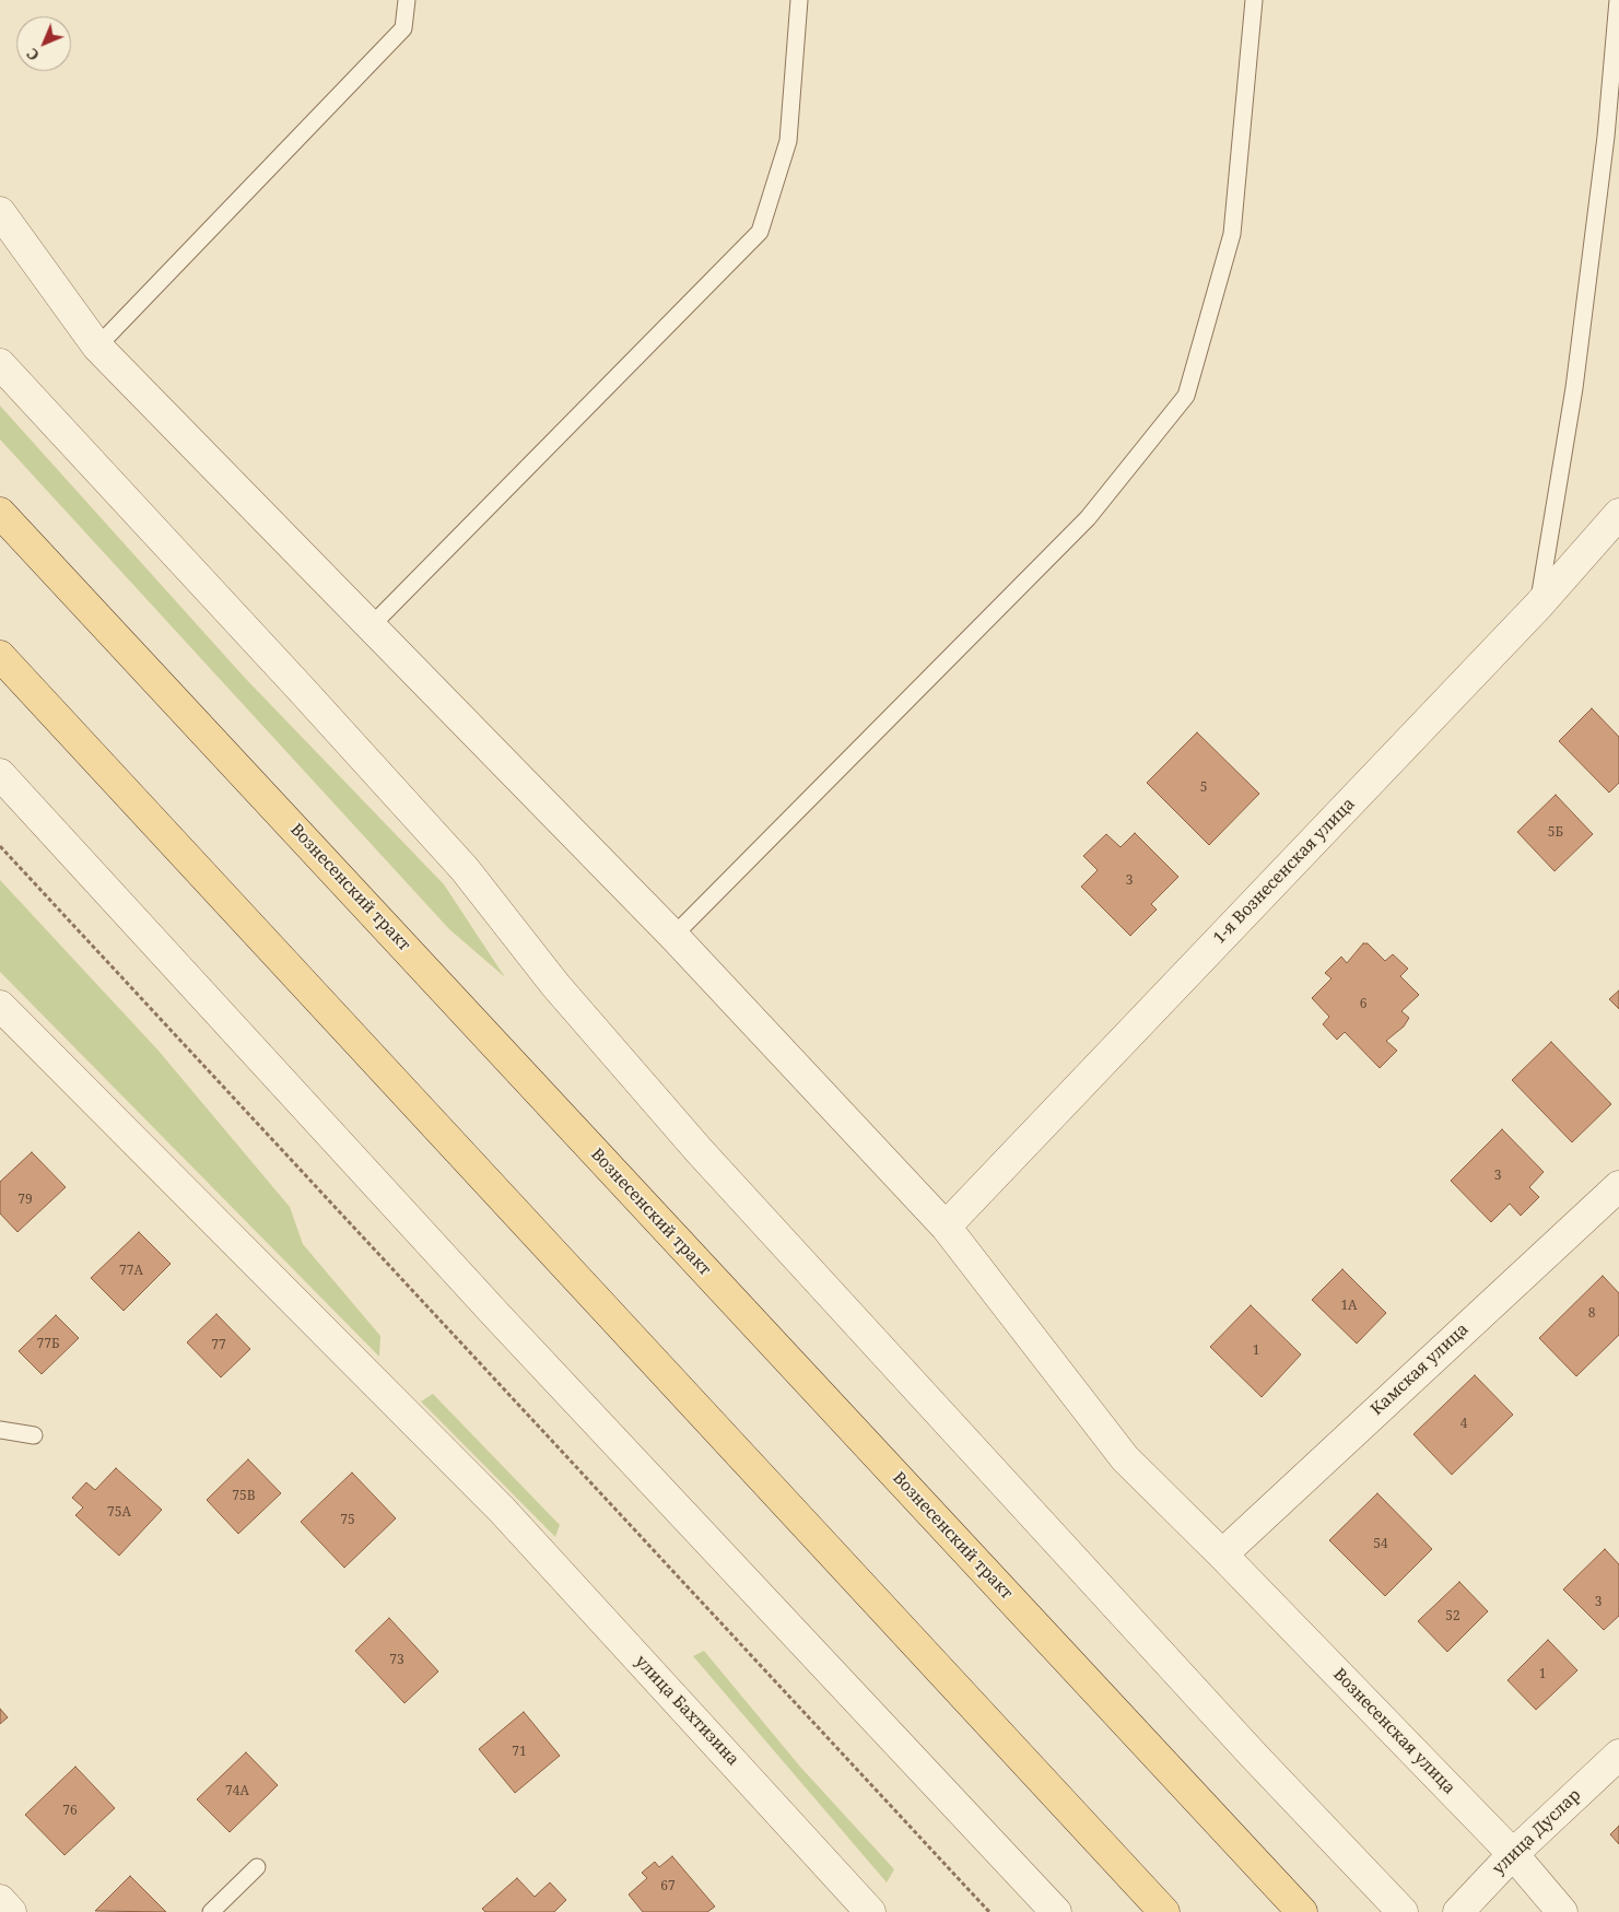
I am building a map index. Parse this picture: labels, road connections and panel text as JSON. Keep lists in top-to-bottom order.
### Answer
{
  "streets": {
    "main road": ["Вознесенский тракт"],
    "street": [
      "1-я Вознесенская улица",
      "Камская улица",
      "улица Бахтизина",
      "Вознесенская улица",
      "улица Дуслар"
    ]
  },
  "crossings": [
    ["1-я Вознесенская улица", "Вознесенская улица"],
    ["Камская улица", "Вознесенская улица"],
    ["Вознесенская улица", "улица Дуслар"]
  ],
  "house_numbers": [
    "5",
    "5Б",
    "3",
    "6",
    "3",
    "79",
    "77А",
    "1А",
    "8",
    "77Б",
    "77",
    "1",
    "4",
    "75В",
    "75А",
    "75",
    "54",
    "3",
    "52",
    "73",
    "1",
    "71",
    "74А",
    "76",
    "67"
  ],
  "north": "bottom left"
}
